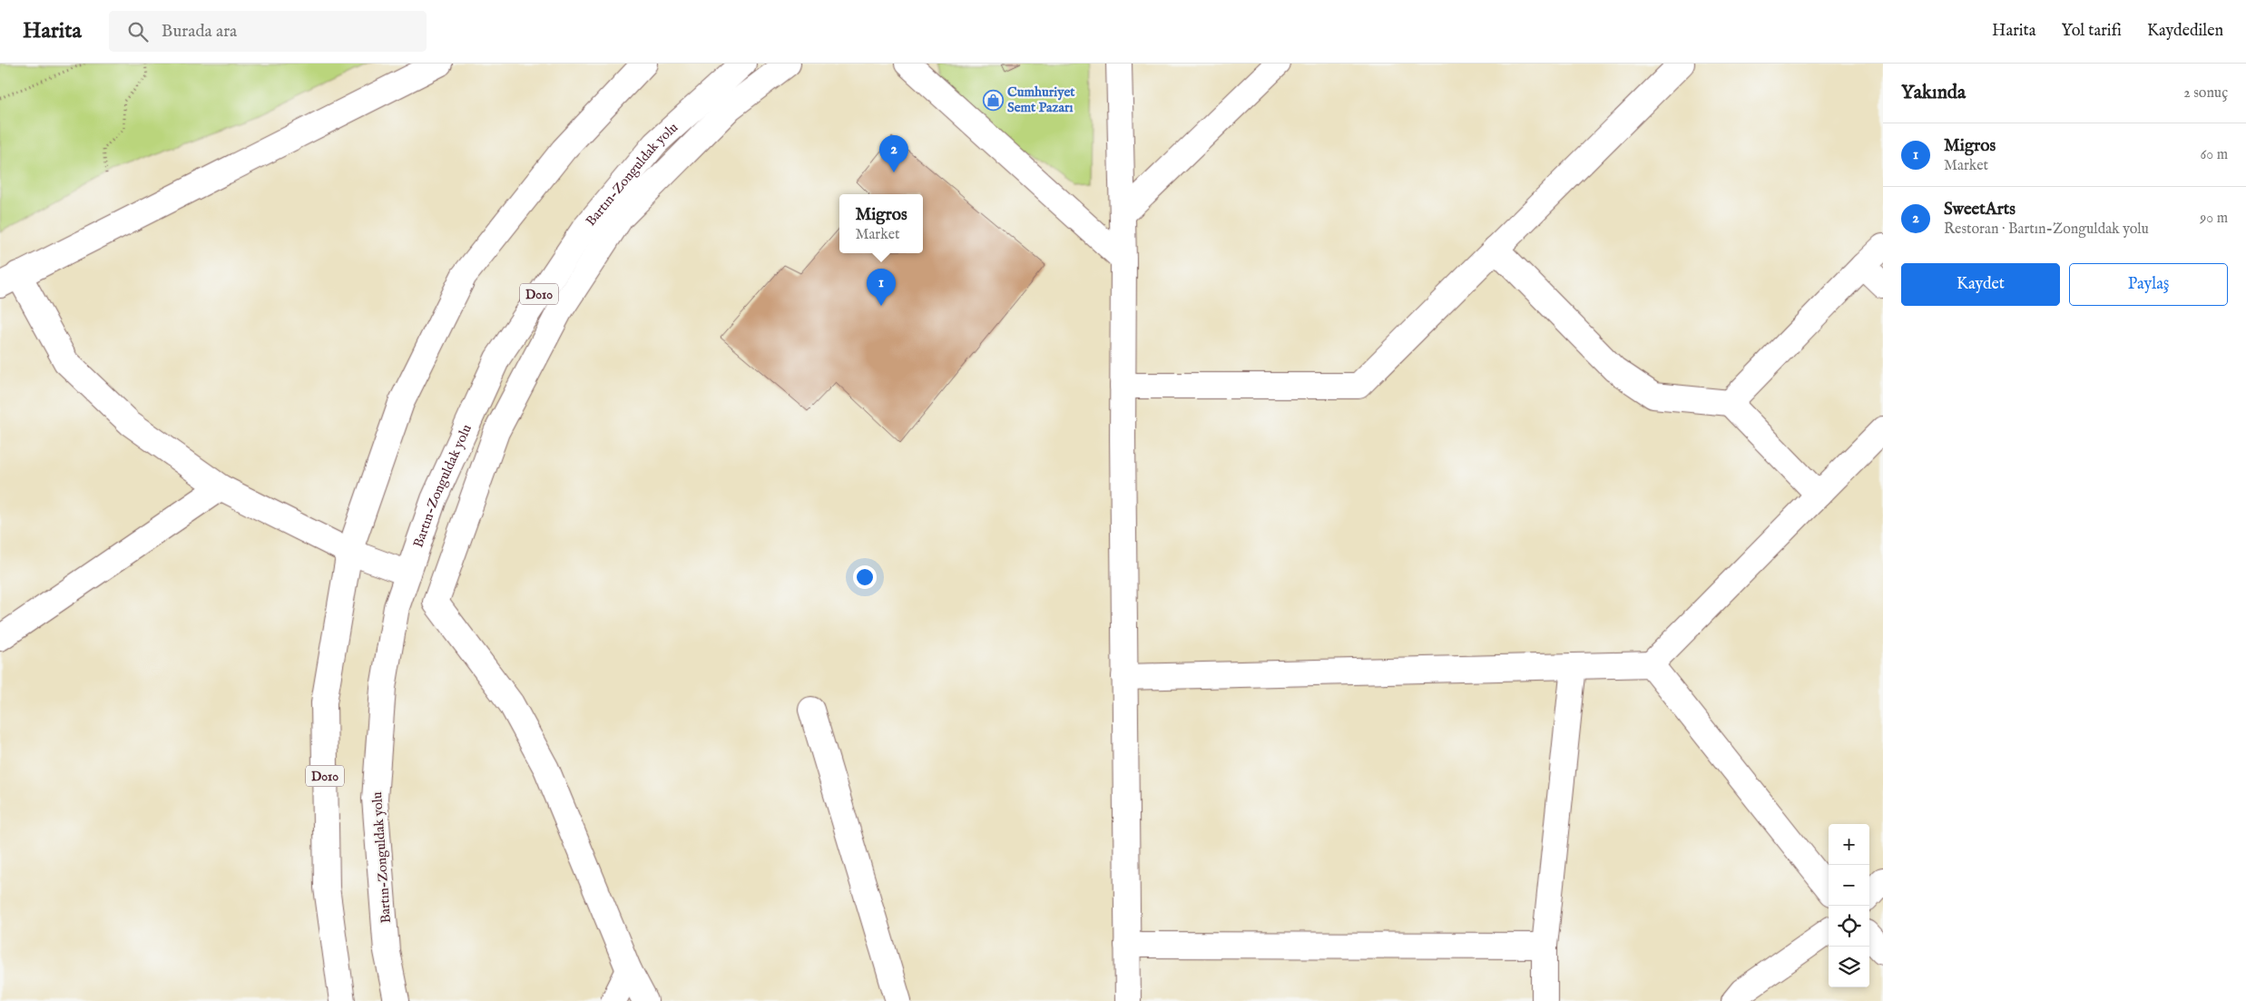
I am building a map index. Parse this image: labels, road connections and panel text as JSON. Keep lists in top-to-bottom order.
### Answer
{
  "streets": {
    "main road": ["Bartın-Zonguldak yolu", "D010"]
  },
  "places": {
    "shop": ["Cumhuriyet Semt Pazarı"]
  },
  "page": {
    "header": "Harita",
    "search": "Burada ara",
    "nav": ["Harita", "Yol tarifi", "Kaydedilen"],
    "heading": ["Yakında", "2 sonuç"],
    "list": [
      {
        "mark": "1",
        "name": "Migros",
        "note": "Market",
        "value": "60 m"
      },
      {
        "mark": "2",
        "name": "SweetArts",
        "note": "Restoran · Bartın-Zonguldak yolu",
        "value": "90 m"
      }
    ],
    "pins": ["2", "1"],
    "popup": ["Migros", "Market"],
    "buttons": ["Kaydet", "Paylaş"],
    "map_buttons": ["+", "−"]
  }
}
